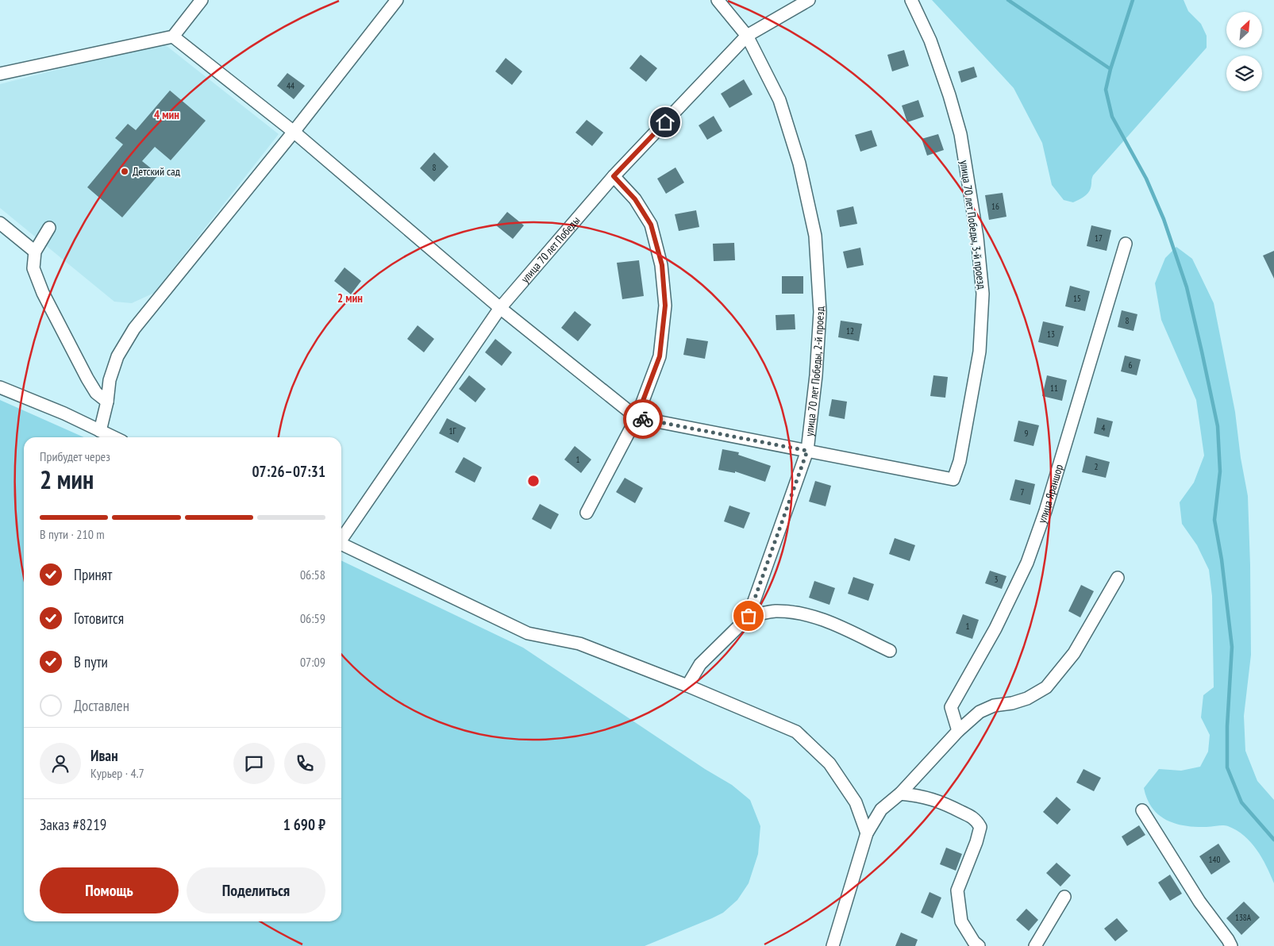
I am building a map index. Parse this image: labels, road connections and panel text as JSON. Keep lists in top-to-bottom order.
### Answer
{
  "streets": {
    "street": [
      "улица 70 лет Победы, 3-й проезд",
      "улица 70 лет Победы",
      "улица 70 лет Победы, 2-й проезд",
      "улица Яраншор"
    ]
  },
  "crossings": [
    ["улица 70 лет Победы, 3-й проезд", "улица 70 лет Победы, 2-й проезд"],
    ["улица 70 лет Победы", "улица 70 лет Победы, 2-й проезд"]
  ],
  "places": ["Детский сад"],
  "house_numbers": [
    "44",
    "8",
    "16",
    "17",
    "15",
    "8",
    "12",
    "13",
    "6",
    "11",
    "4",
    "1Г",
    "9",
    "1",
    "2",
    "7",
    "3",
    "1",
    "140",
    "138А"
  ],
  "north": "top right",
  "page": {
    "heading": ["2 мин", "Прибудет через", "07:26–07:31"],
    "panel": [
      "Иван",
      "Курьер · 4.7",
      "Заказ #8219",
      "1 690 ₽"
    ],
    "bar": "В пути · 210 m",
    "list": [
      ["Принят", "06:58"],
      ["Готовится", "06:59"],
      ["В пути", "07:09"],
      "Доставлен"
    ],
    "buttons": ["Помощь", "Поделиться"]
  },
  "rings": ["4 мин", "2 мин"]
}
